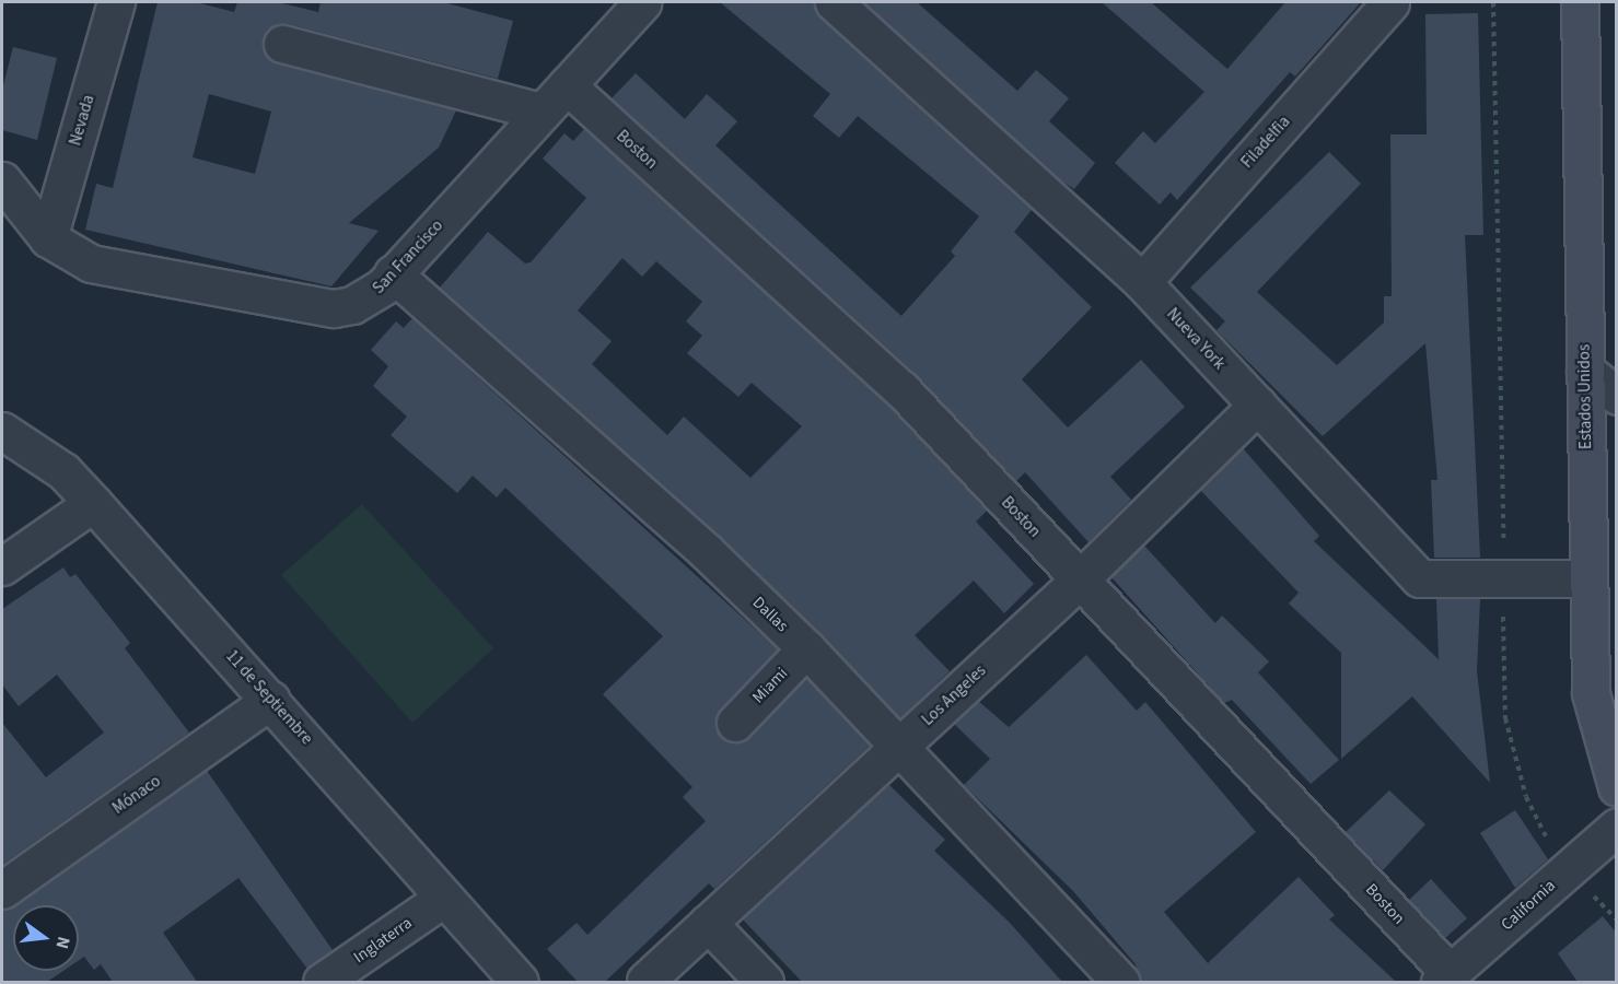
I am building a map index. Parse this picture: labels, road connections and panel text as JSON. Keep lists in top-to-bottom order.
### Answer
{
  "streets": {
    "main road": ["Estados Unidos"],
    "street": [
      "Nevada",
      "Filadelfia",
      "Boston",
      "San Francisco",
      "Nueva York",
      "Dallas",
      "Miami",
      "Los Angeles",
      "11 de Septiembre",
      "Mónaco",
      "California",
      "Inglaterra"
    ]
  },
  "crossings": [
    ["Nevada", "San Francisco"],
    ["Filadelfia", "Nueva York"],
    ["Boston", "San Francisco"],
    ["Boston", "Los Angeles"],
    ["Boston", "California"],
    ["San Francisco", "Dallas"],
    ["Nueva York", "Estados Unidos"],
    ["Nueva York", "Los Angeles"],
    ["Dallas", "Miami"],
    ["Dallas", "Los Angeles"],
    ["11 de Septiembre", "Mónaco"],
    ["11 de Septiembre", "Inglaterra"]
  ],
  "north": "right"
}
